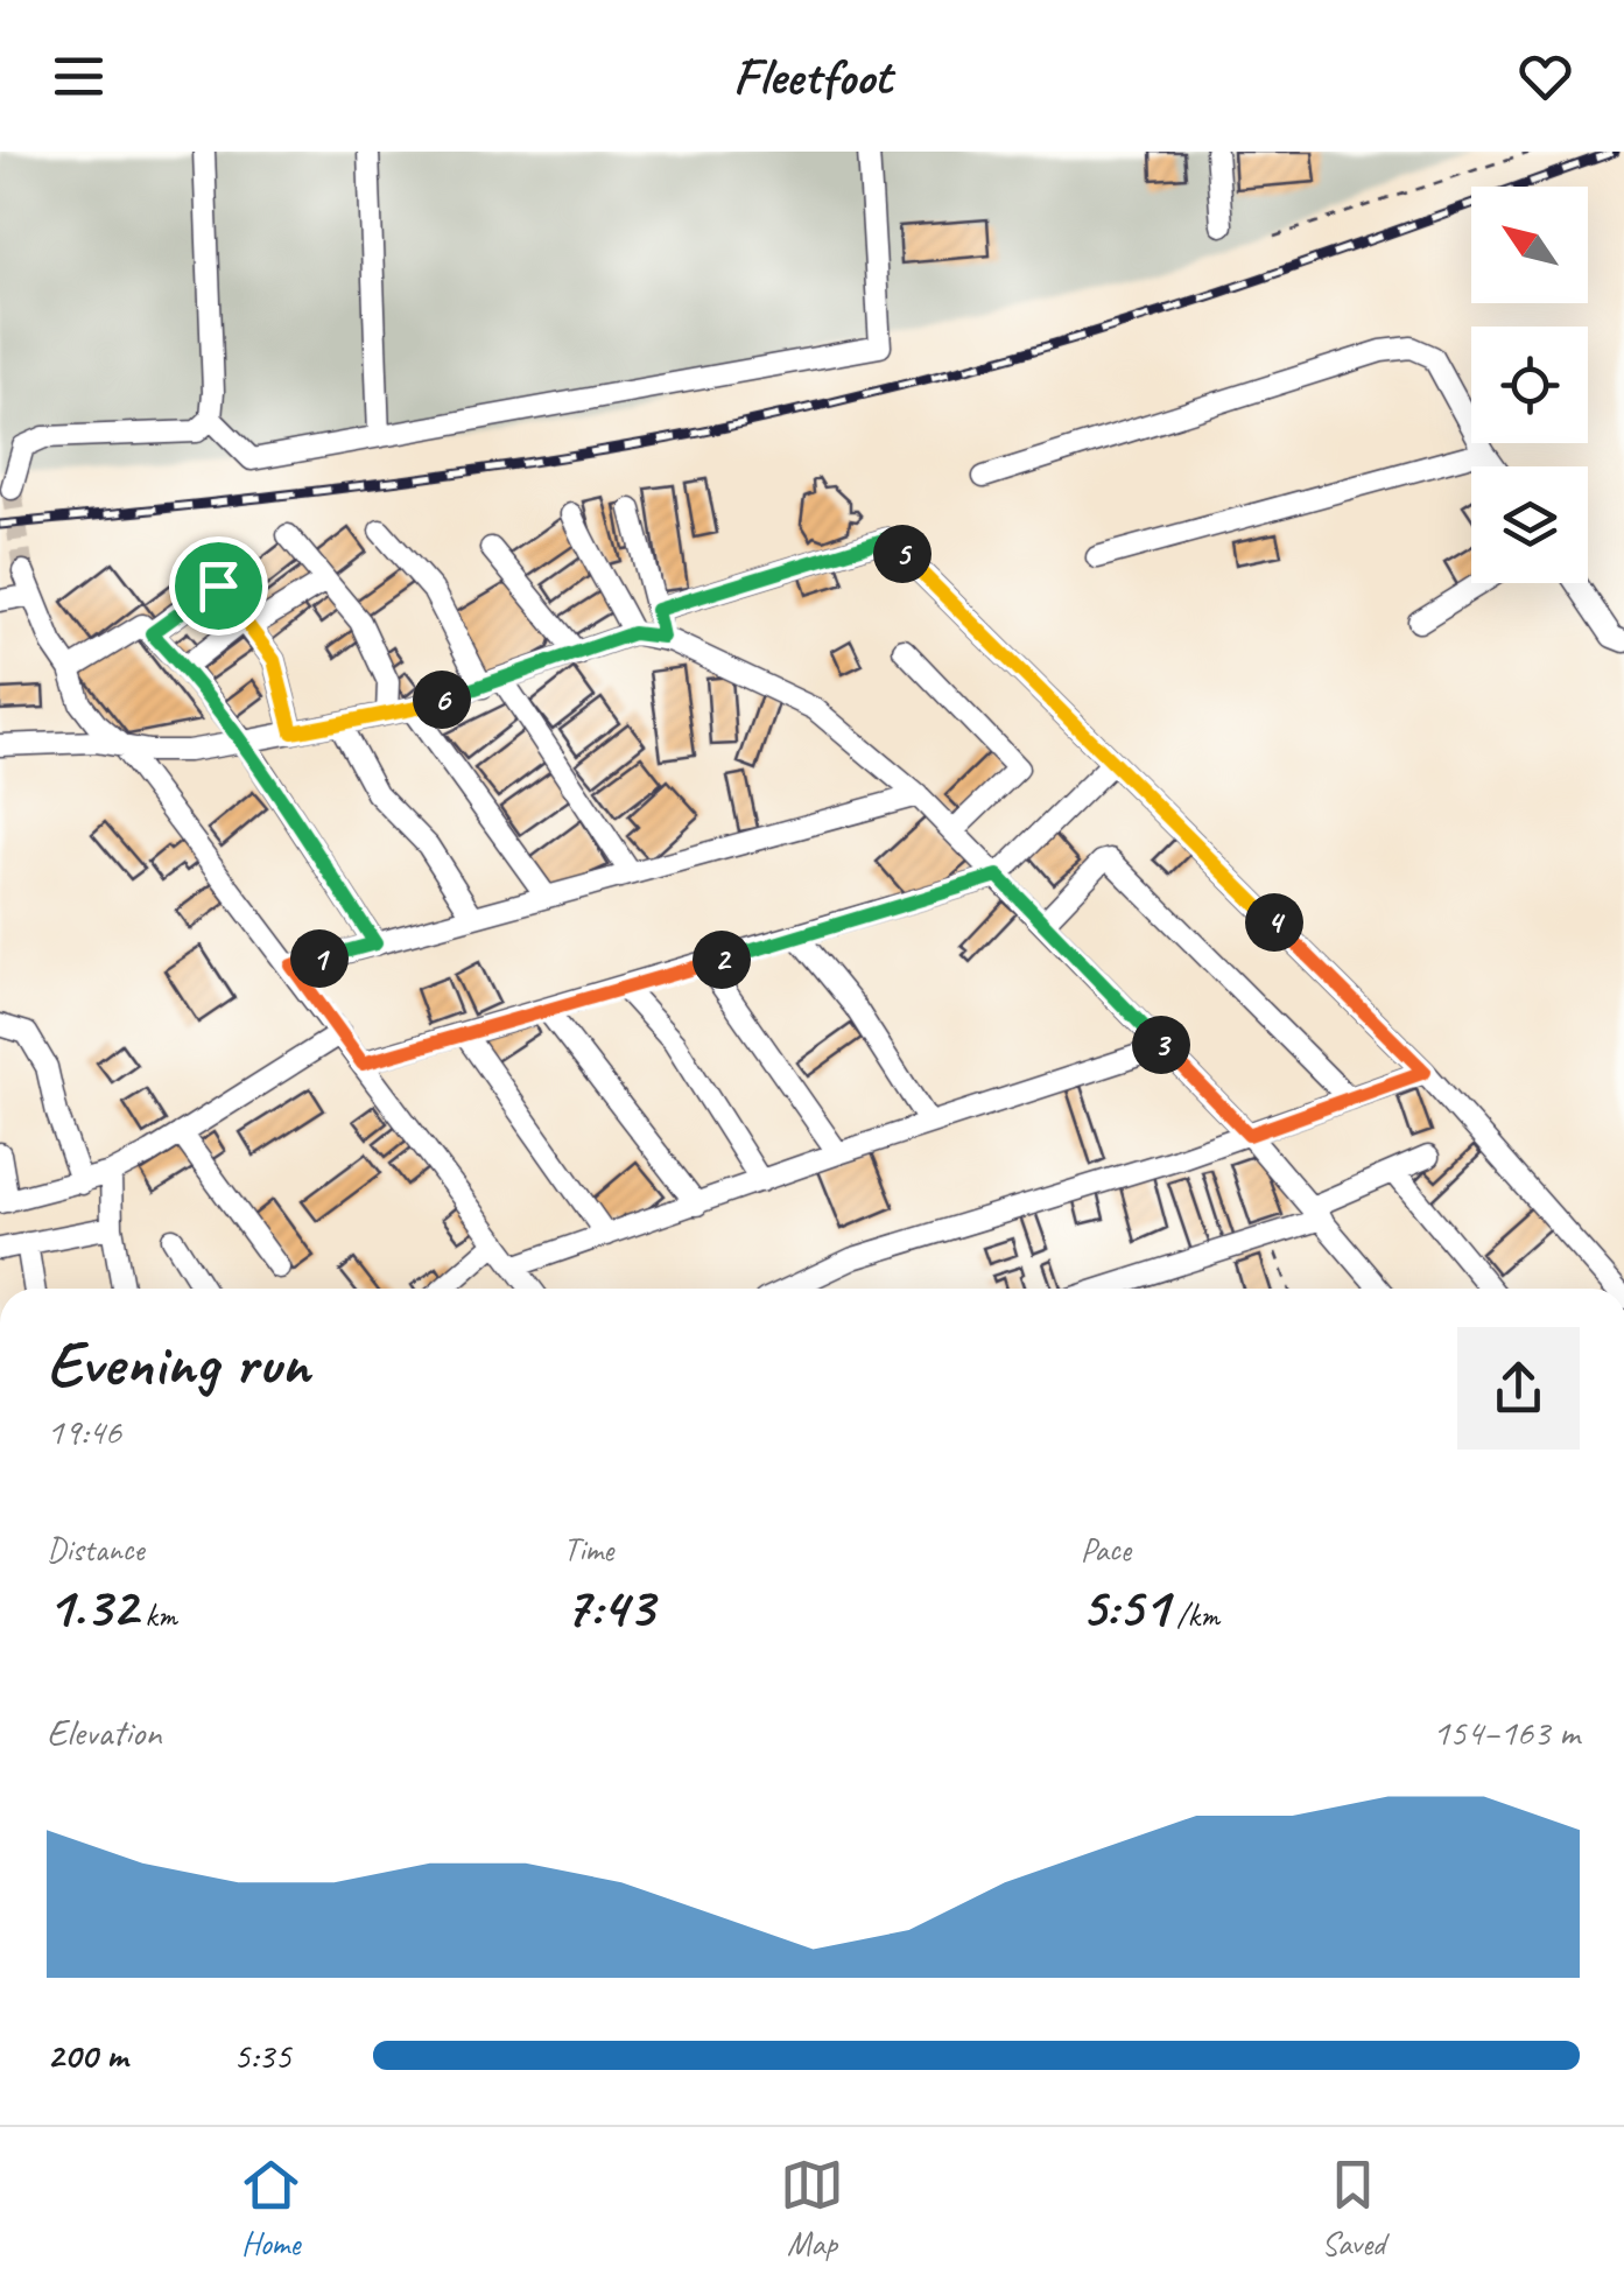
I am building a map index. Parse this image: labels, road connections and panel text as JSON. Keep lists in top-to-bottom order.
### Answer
{
  "north": "top left",
  "page": {
    "header": "Fleetfoot",
    "pins": [
      "5",
      "6",
      "4",
      "1",
      "2",
      "3"
    ],
    "heading": ["Evening run", "19:46"],
    "stats": [
      ["Distance", "1.32 km"],
      ["Time", "7:43"],
      ["Pace", "5:51 /km"]
    ],
    "chart": ["Elevation", "154–163 m"],
    "list": [
      {
        "name": "200 m",
        "note": "5:35"
      }
    ],
    "tabs": ["Home", "Map", "Saved"]
  }
}
